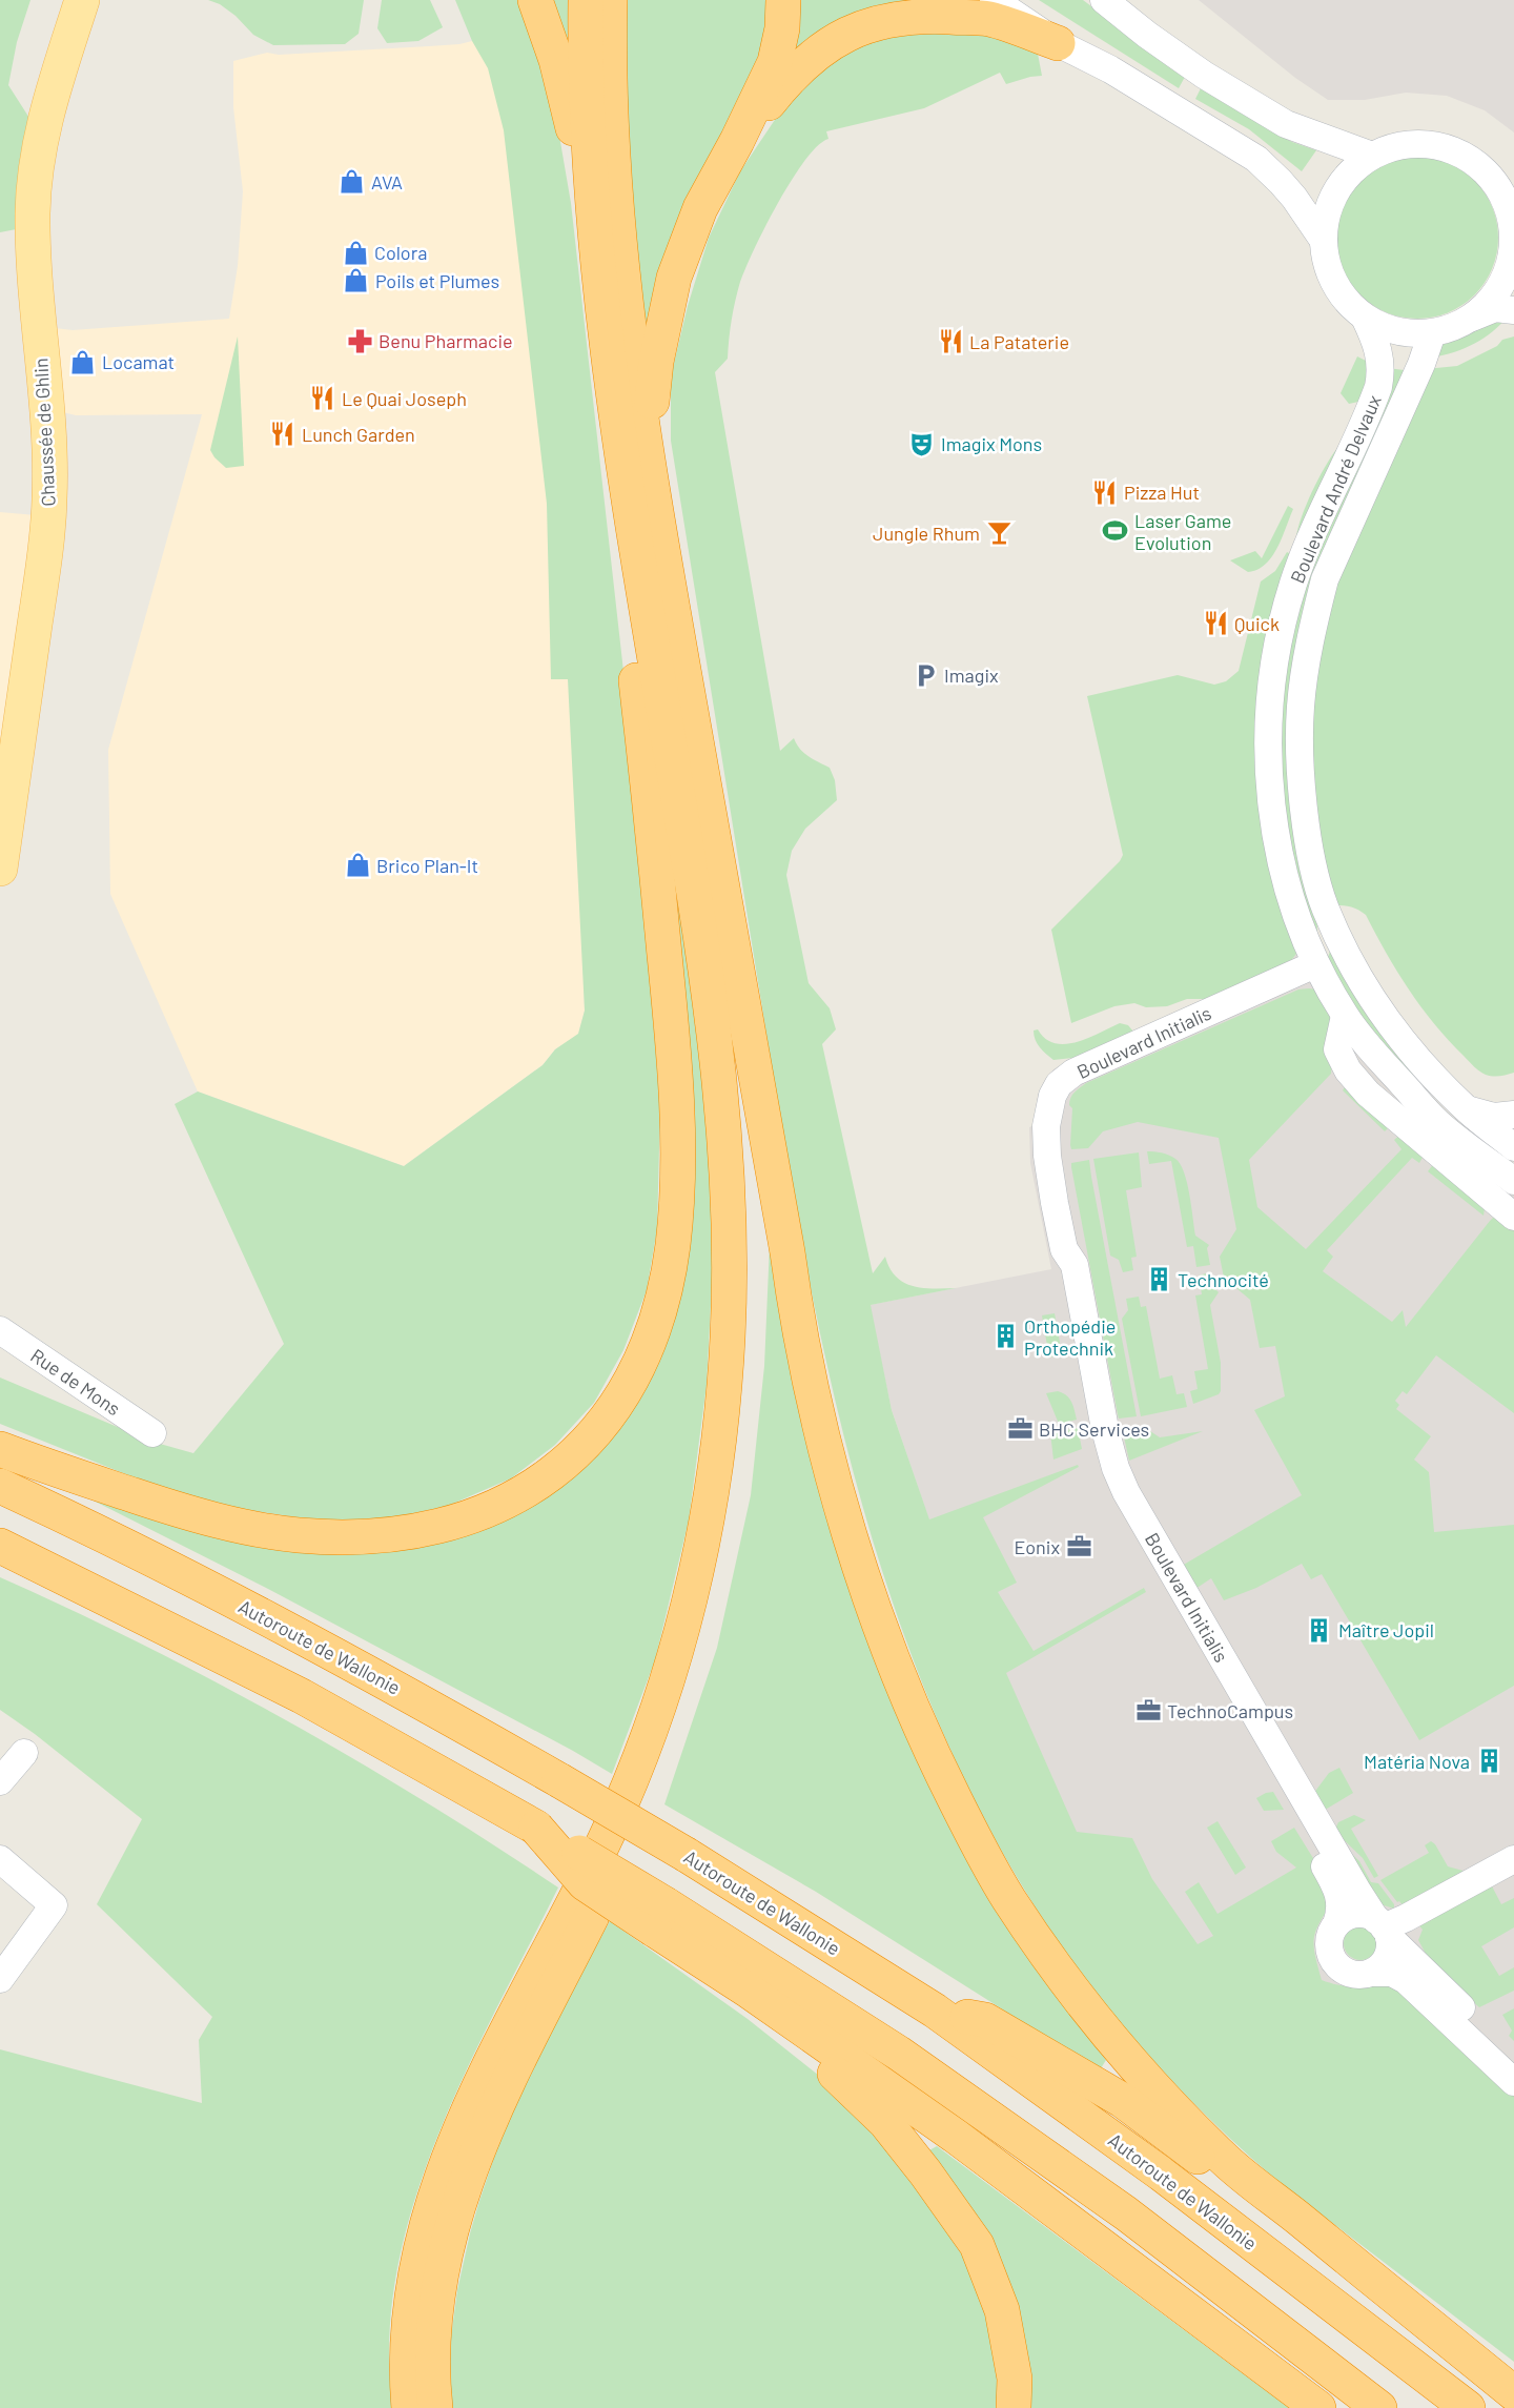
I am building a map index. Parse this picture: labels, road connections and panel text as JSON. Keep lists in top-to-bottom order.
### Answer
{
  "streets": {
    "highway": ["Autoroute de Wallonie"],
    "main road": ["Chaussée de Ghlin"],
    "street": ["Boulevard André Delvaux", "Boulevard Initialis", "Rue de Mons"]
  },
  "crossings": [
    ["Boulevard André Delvaux", "Boulevard Initialis"]
  ],
  "places": {
    "shop": [
      "AVA",
      "Colora",
      "Poils et Plumes",
      "Locamat",
      "Brico Plan-It"
    ],
    "pharmacy": ["Benu Pharmacie"],
    "restaurant": [
      "La Pataterie",
      "Le Quai Joseph",
      "Lunch Garden",
      "Pizza Hut",
      "Quick"
    ],
    "theatre": ["Imagix Mons"],
    "sports": ["Laser Game Evolution"],
    "bar": ["Jungle Rhum"],
    "parking": ["Imagix"],
    "building": [
      "Technocité",
      "Orthopédie Protechnik",
      "Maître Jopil",
      "Matéria Nova"
    ],
    "office": ["BHC Services", "Eonix", "TechnoCampus"]
  }
}
